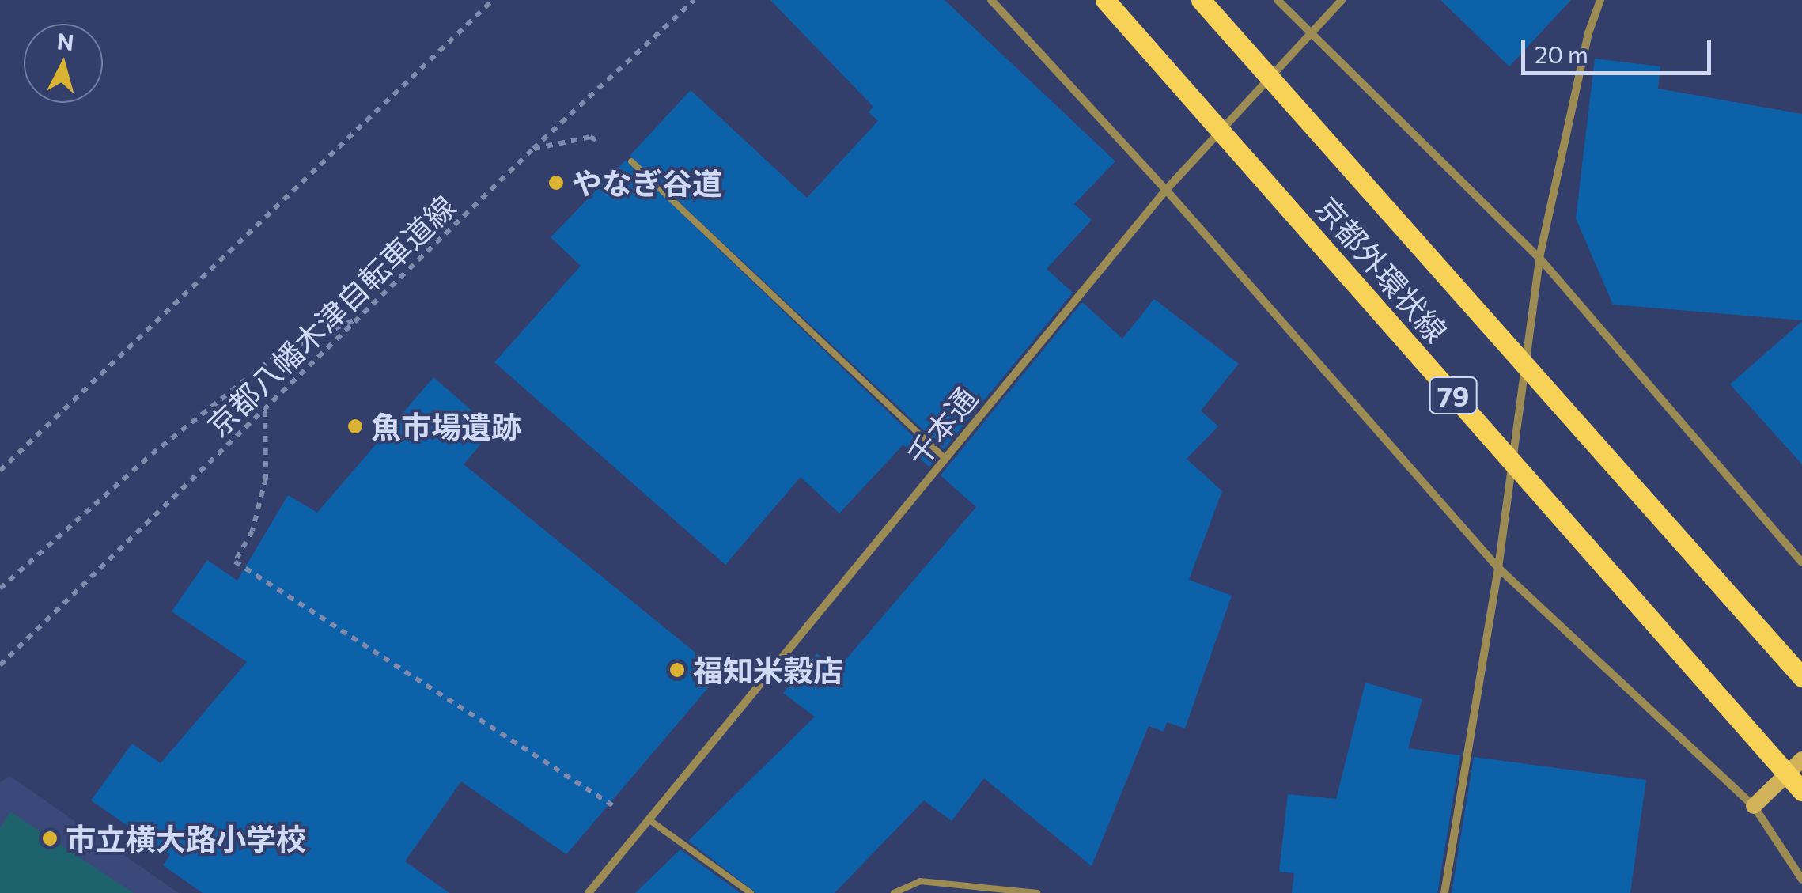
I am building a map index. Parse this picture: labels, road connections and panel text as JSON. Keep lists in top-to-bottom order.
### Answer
{
  "streets": {
    "main road": ["京都外環状線", "79"],
    "street": ["千本通"],
    "path": ["京都八幡木津自転車道線"]
  },
  "places": [
    "やなぎ谷道",
    "魚市場遺跡",
    "福知米穀店",
    "市立横大路小学校"
  ],
  "scale_bar": "20 m",
  "north": "top"
}
